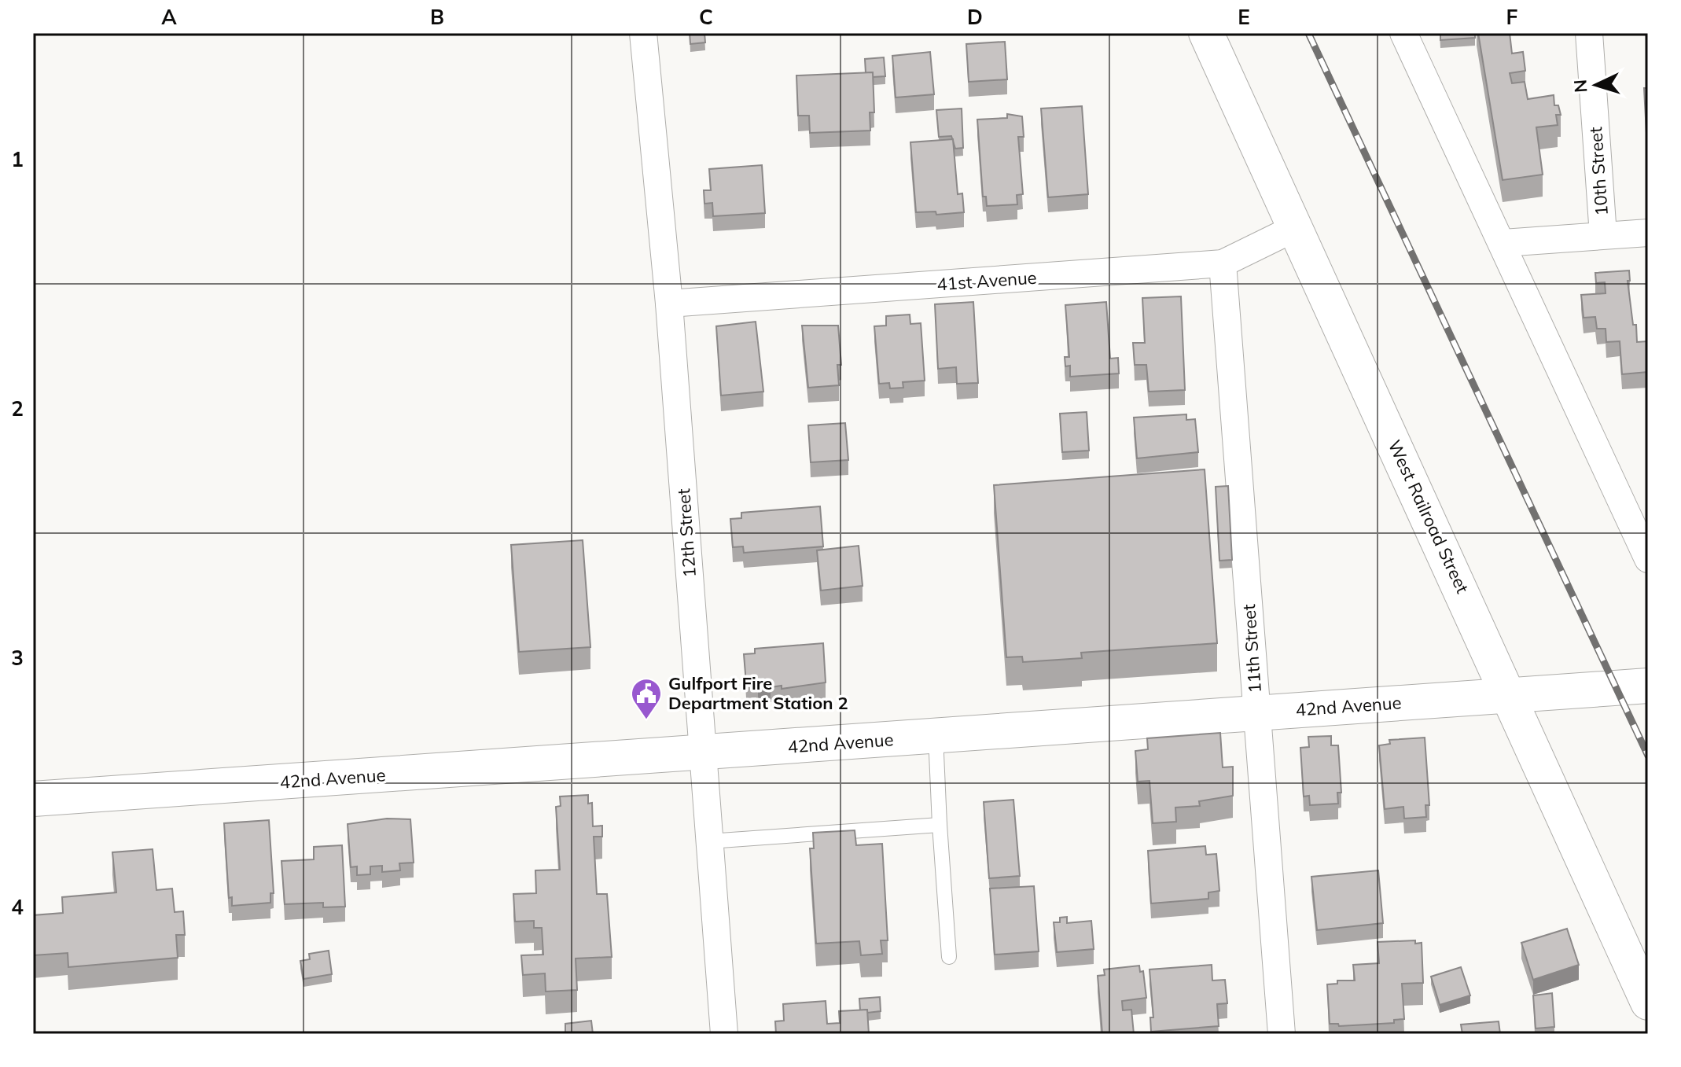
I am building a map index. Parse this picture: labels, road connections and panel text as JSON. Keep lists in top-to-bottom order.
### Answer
{
  "streets": {
    "street": [
      "10th Street",
      "41st Avenue",
      "West Railroad Street",
      "12th Street",
      "11th Street",
      "42nd Avenue"
    ]
  },
  "crossings": [
    ["41st Avenue", "West Railroad Street"],
    ["41st Avenue", "12th Street"],
    ["41st Avenue", "11th Street"],
    ["West Railroad Street", "42nd Avenue"],
    ["12th Street", "42nd Avenue"],
    ["11th Street", "42nd Avenue"]
  ],
  "places": {
    "public building": ["Gulfport Fire Department Station 2"]
  },
  "north": "left",
  "grid": {
    "columns": [
      "A",
      "B",
      "C",
      "D",
      "E",
      "F"
    ],
    "rows": [
      "1",
      "2",
      "3",
      "4"
    ]
  }
}
